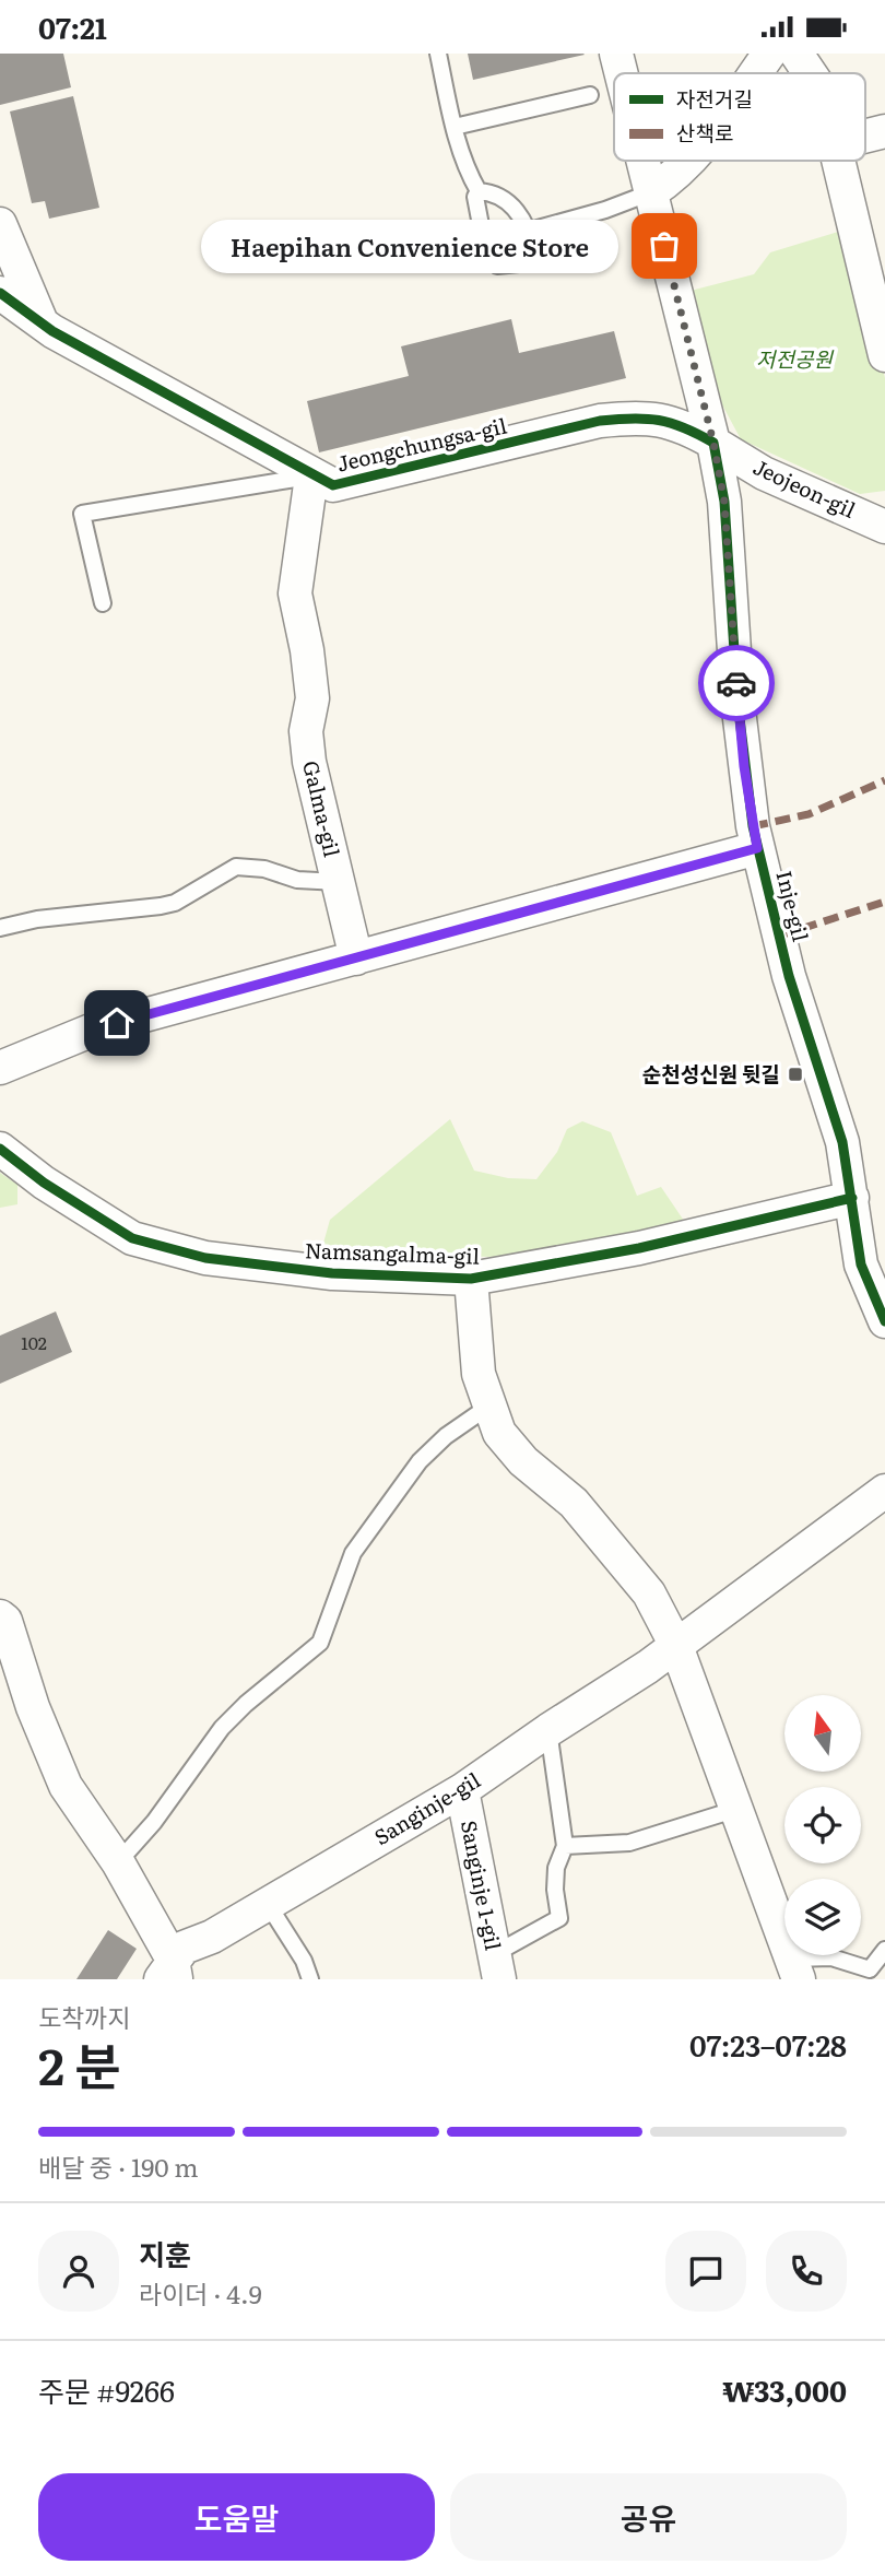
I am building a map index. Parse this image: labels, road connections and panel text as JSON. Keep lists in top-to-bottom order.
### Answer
{
  "streets": {
    "street": [
      "Jeongchungsa-gil",
      "Jeojeon-gil",
      "Galma-gil",
      "Inje-gil",
      "Namsangalma-gil",
      "Sanginje-gil",
      "Sanginje 1-gil"
    ]
  },
  "crossings": [
    ["Jeongchungsa-gil", "Jeojeon-gil"],
    ["Jeongchungsa-gil", "Galma-gil"],
    ["Jeongchungsa-gil", "Inje-gil"],
    ["Jeojeon-gil", "Inje-gil"],
    ["Inje-gil", "Namsangalma-gil"],
    ["Sanginje-gil", "Sanginje 1-gil"]
  ],
  "parks": ["저전공원"],
  "places": {
    "other": ["Haepihan Convenience Store"],
    "transit": ["순천성신원 뒷길"]
  },
  "house_numbers": ["102"],
  "legend": ["자전거길", "산책로"],
  "north": "top",
  "page": {
    "status": "07:21",
    "bubble": "Haepihan Convenience Store",
    "heading": ["2 분", "도착까지", "07:23–07:28"],
    "panel": [
      "지훈",
      "라이더 · 4.9",
      "주문 #9266",
      "₩33,000"
    ],
    "bar": "배달 중 · 190 m",
    "buttons": ["도움말", "공유"]
  }
}
